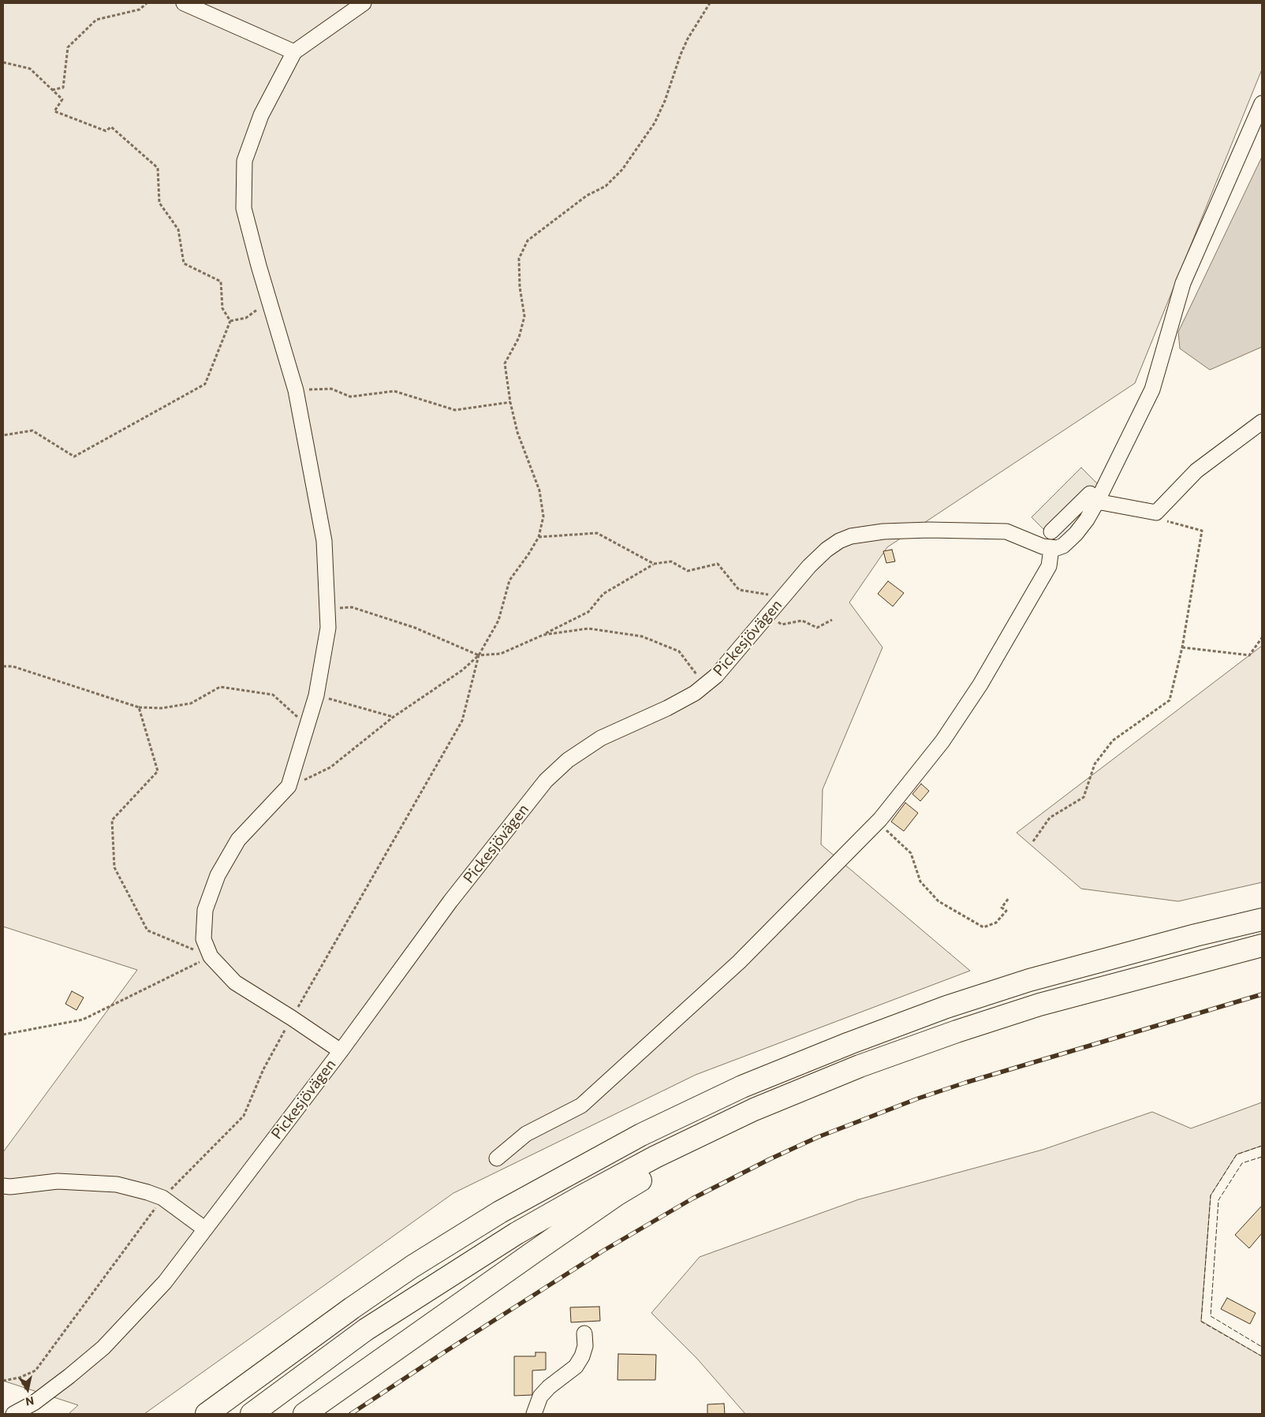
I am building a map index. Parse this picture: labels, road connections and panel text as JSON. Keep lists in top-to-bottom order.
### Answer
{
  "streets": {
    "street": ["Pickesjövägen"]
  },
  "north": "bottom"
}
